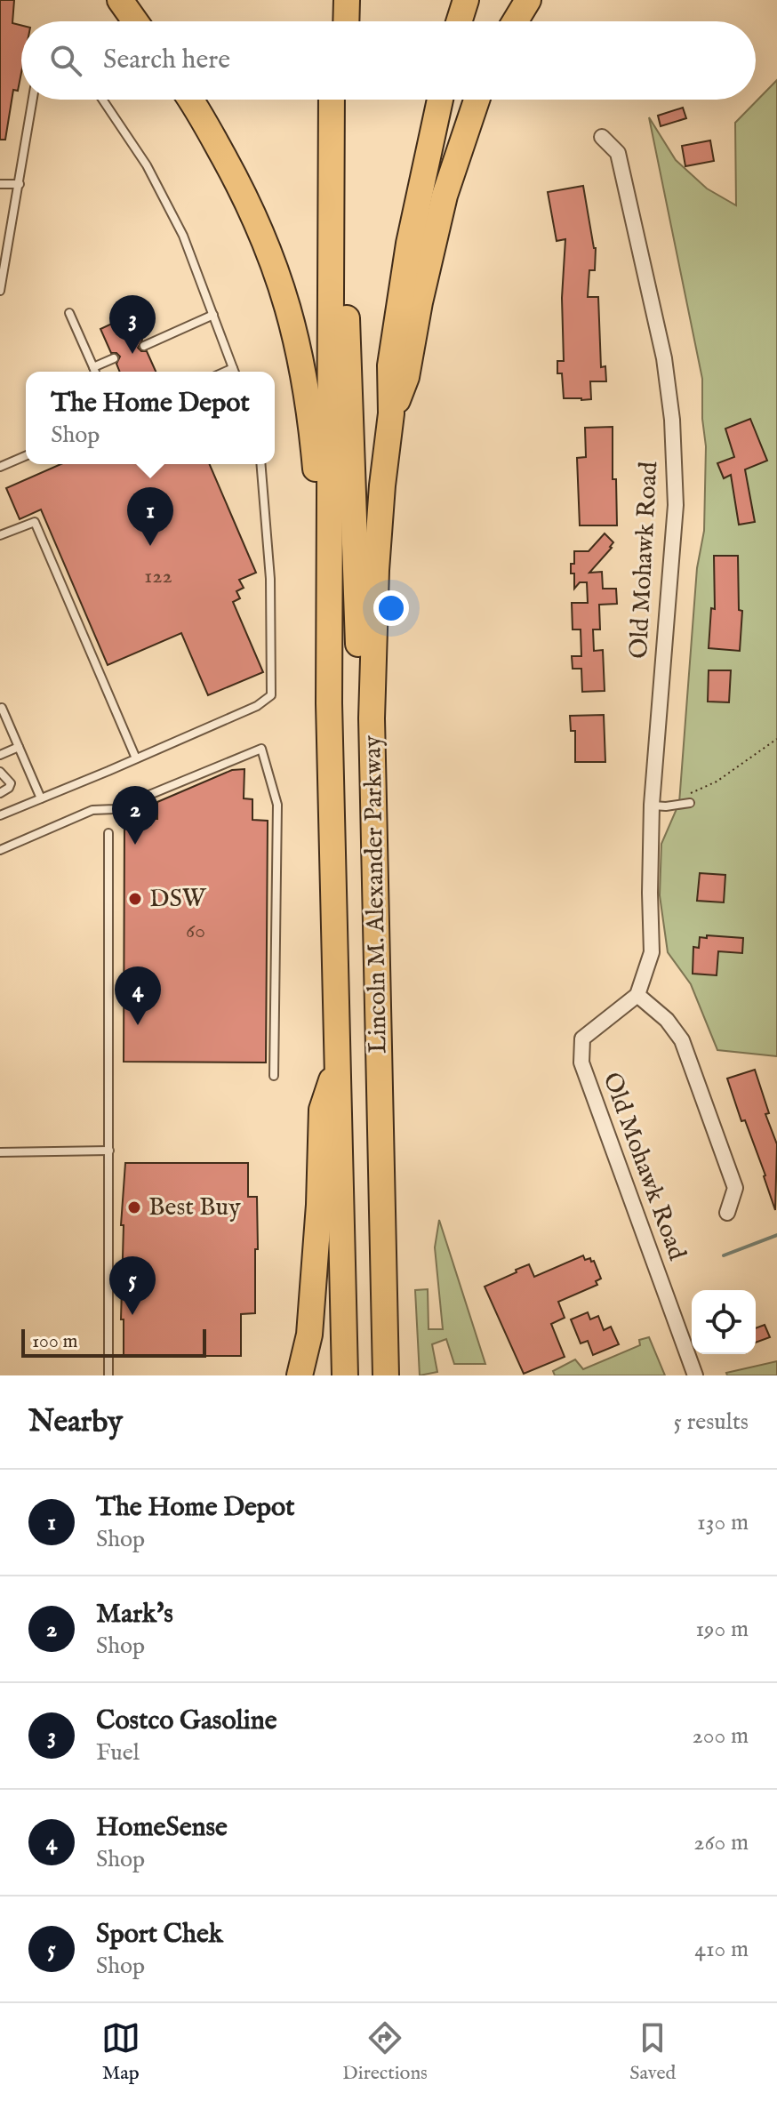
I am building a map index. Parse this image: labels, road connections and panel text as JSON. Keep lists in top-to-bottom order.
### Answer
{
  "streets": {
    "highway": ["Lincoln M. Alexander Parkway"],
    "street": ["Old Mohawk Road"]
  },
  "places": ["DSW", "Best Buy"],
  "house_numbers": ["122", "60"],
  "scale_bar": "100 m",
  "page": {
    "search": "Search here",
    "pins": [
      "3",
      "1",
      "2",
      "4",
      "5"
    ],
    "popup": ["The Home Depot", "Shop"],
    "scale": "100 m",
    "heading": ["Nearby", "5 results"],
    "list": [
      {
        "mark": "1",
        "name": "The Home Depot",
        "note": "Shop",
        "value": "130 m"
      },
      {
        "mark": "2",
        "name": "Mark's",
        "note": "Shop",
        "value": "190 m"
      },
      {
        "mark": "3",
        "name": "Costco Gasoline",
        "note": "Fuel",
        "value": "200 m"
      },
      {
        "mark": "4",
        "name": "HomeSense",
        "note": "Shop",
        "value": "260 m"
      },
      {
        "mark": "5",
        "name": "Sport Chek",
        "note": "Shop",
        "value": "410 m"
      }
    ],
    "nav": ["Map", "Directions", "Saved"]
  }
}
